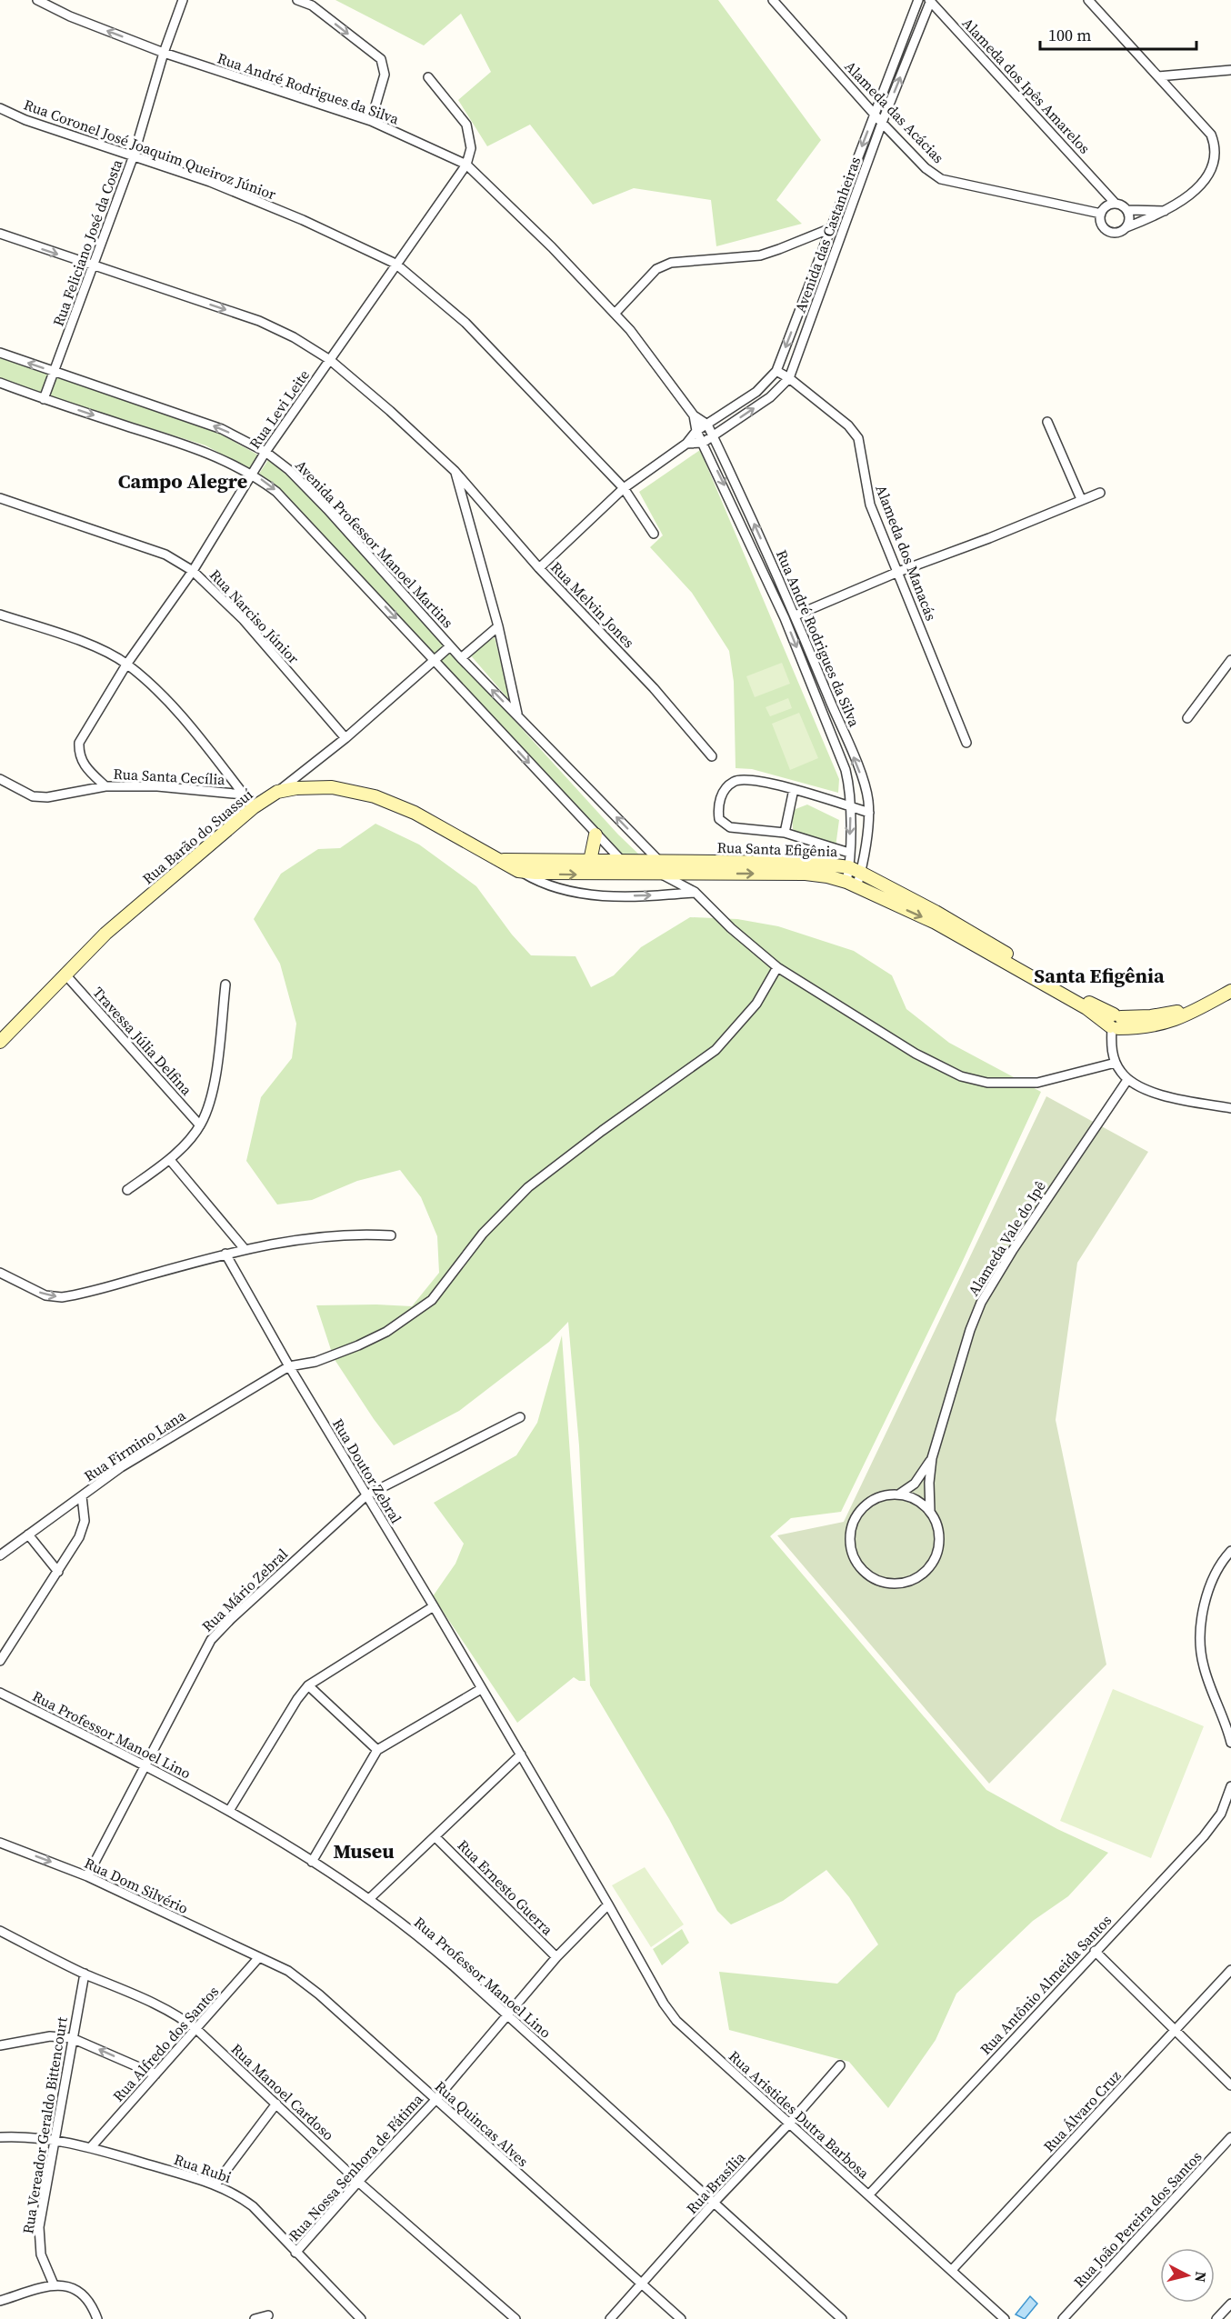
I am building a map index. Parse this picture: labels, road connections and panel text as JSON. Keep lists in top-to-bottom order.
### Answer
{
  "streets": {
    "main road": ["Rua Barão do Suassuí", "Rua Santa Efigênia"],
    "street": [
      "Alameda dos Ipês Amarelos",
      "Rua André Rodrigues da Silva",
      "Alameda das Acácias",
      "Rua Coronel José Joaquim Queiroz Júnior",
      "Avenida das Castanheiras",
      "Rua Feliciano José da Costa",
      "Rua Levi Leite",
      "Avenida Professor Manoel Martins",
      "Alameda dos Manacás",
      "Rua Melvin Jones",
      "Rua Narciso Júnior",
      "Rua Santa Cecília",
      "Travessa Júlia Delfina",
      "Alameda Vale do Ipê",
      "Rua Firmino Lana",
      "Rua Doutor Zebral",
      "Rua Mário Zebral",
      "Rua Professor Manoel Lino",
      "Rua Dom Silvério",
      "Rua Ernesto Guerra",
      "Rua Antônio Almeida Santos",
      "Rua Alfredo dos Santos",
      "Rua Manoel Cardoso",
      "Rua Álvaro Cruz",
      "Rua Aristides Dutra Barbosa",
      "Rua Quincas Alves",
      "Rua Vereador Geraldo Bittencourt",
      "Rua Nossa Senhora de Fátima",
      "Rua Rubi",
      "Rua Brasília",
      "Rua João Pereira dos Santos"
    ]
  },
  "crossings": [
    ["Alameda dos Ipês Amarelos", "Alameda das Acácias"],
    ["Alameda dos Ipês Amarelos", "Avenida das Castanheiras"],
    ["Rua André Rodrigues da Silva", "Avenida das Castanheiras"],
    ["Rua André Rodrigues da Silva", "Rua Feliciano José da Costa"],
    ["Rua André Rodrigues da Silva", "Rua Levi Leite"],
    ["Rua André Rodrigues da Silva", "Rua Santa Efigênia"],
    ["Alameda das Acácias", "Avenida das Castanheiras"],
    ["Rua Coronel José Joaquim Queiroz Júnior", "Rua Feliciano José da Costa"],
    ["Rua Coronel José Joaquim Queiroz Júnior", "Rua Levi Leite"],
    ["Avenida das Castanheiras", "Alameda dos Manacás"],
    ["Rua Feliciano José da Costa", "Avenida Professor Manoel Martins"],
    ["Rua Feliciano José da Costa", "Rua Melvin Jones"],
    ["Rua Levi Leite", "Avenida Professor Manoel Martins"],
    ["Rua Levi Leite", "Rua Melvin Jones"],
    ["Rua Levi Leite", "Rua Narciso Júnior"],
    ["Rua Levi Leite", "Rua Santa Cecília"],
    ["Avenida Professor Manoel Martins", "Rua Barão do Suassuí"],
    ["Avenida Professor Manoel Martins", "Rua Santa Efigênia"],
    ["Rua Narciso Júnior", "Rua Barão do Suassuí"],
    ["Rua Barão do Suassuí", "Rua Santa Efigênia"],
    ["Rua Barão do Suassuí", "Travessa Júlia Delfina"],
    ["Rua Firmino Lana", "Rua Doutor Zebral"],
    ["Rua Doutor Zebral", "Rua Mário Zebral"],
    ["Rua Doutor Zebral", "Rua Aristides Dutra Barbosa"],
    ["Rua Doutor Zebral", "Rua Nossa Senhora de Fátima"],
    ["Rua Mário Zebral", "Rua Professor Manoel Lino"],
    ["Rua Mário Zebral", "Rua Dom Silvério"],
    ["Rua Professor Manoel Lino", "Rua Nossa Senhora de Fátima"],
    ["Rua Professor Manoel Lino", "Rua Brasília"],
    ["Rua Dom Silvério", "Rua Alfredo dos Santos"],
    ["Rua Dom Silvério", "Rua Quincas Alves"],
    ["Rua Ernesto Guerra", "Rua Nossa Senhora de Fátima"],
    ["Rua Antônio Almeida Santos", "Rua Aristides Dutra Barbosa"],
    ["Rua Alfredo dos Santos", "Rua Manoel Cardoso"],
    ["Rua Alfredo dos Santos", "Rua Quincas Alves"],
    ["Rua Alfredo dos Santos", "Rua Rubi"],
    ["Rua Manoel Cardoso", "Rua Vereador Geraldo Bittencourt"],
    ["Rua Manoel Cardoso", "Rua Nossa Senhora de Fátima"],
    ["Rua Álvaro Cruz", "Rua Aristides Dutra Barbosa"],
    ["Rua Aristides Dutra Barbosa", "Rua Nossa Senhora de Fátima"],
    ["Rua Aristides Dutra Barbosa", "Rua Brasília"],
    ["Rua Quincas Alves", "Rua Nossa Senhora de Fátima"],
    ["Rua Quincas Alves", "Rua Brasília"],
    ["Rua Vereador Geraldo Bittencourt", "Rua Rubi"],
    ["Rua Nossa Senhora de Fátima", "Rua Rubi"]
  ],
  "one_way": ["Rua Melvin Jones"],
  "districts": ["Campo Alegre", "Santa Efigênia", "Museu"],
  "scale_bar": "100 m",
  "north": "right"
}
